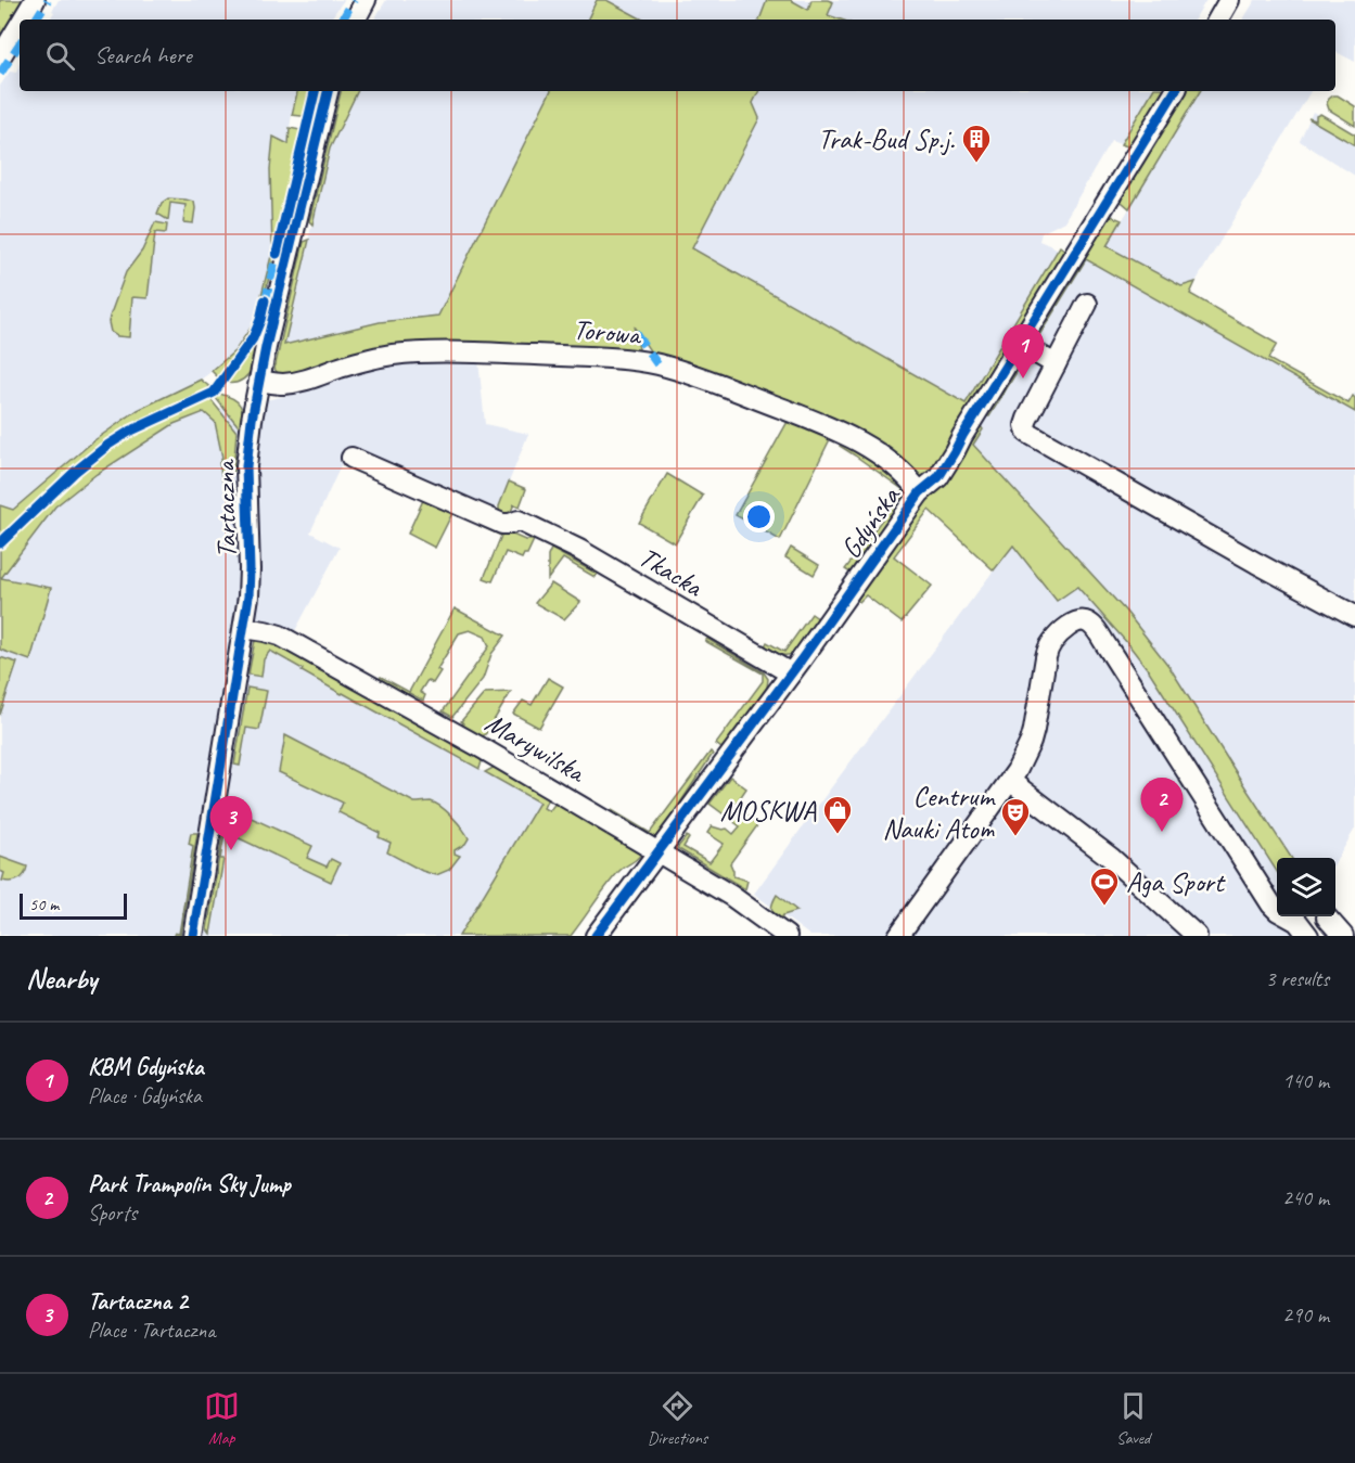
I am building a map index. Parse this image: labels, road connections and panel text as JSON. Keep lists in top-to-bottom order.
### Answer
{
  "streets": {
    "street": [
      "Torowa",
      "Tartaczna",
      "Gdyńska",
      "Tkacka",
      "Marywilska"
    ]
  },
  "crossings": [
    ["Torowa", "Tartaczna"],
    ["Torowa", "Gdyńska"],
    ["Tartaczna", "Marywilska"],
    ["Gdyńska", "Tkacka"],
    ["Gdyńska", "Marywilska"]
  ],
  "places": {
    "building": ["Trak-Bud Sp.j."],
    "shop": ["MOSKWA"],
    "theatre": ["Centrum Nauki Atom"],
    "sports": ["Aga Sport"]
  },
  "scale_bar": "50 m",
  "page": {
    "search": "Search here",
    "pins": ["1", "2", "3"],
    "scale": "50 m",
    "heading": ["Nearby", "3 results"],
    "list": [
      {
        "mark": "1",
        "name": "KBM Gdyńska",
        "note": "Place · Gdyńska",
        "value": "140 m"
      },
      {
        "mark": "2",
        "name": "Park Trampolin Sky Jump",
        "note": "Sports",
        "value": "240 m"
      },
      {
        "mark": "3",
        "name": "Tartaczna 2",
        "note": "Place · Tartaczna",
        "value": "290 m"
      }
    ],
    "nav": ["Map", "Directions", "Saved"]
  }
}
